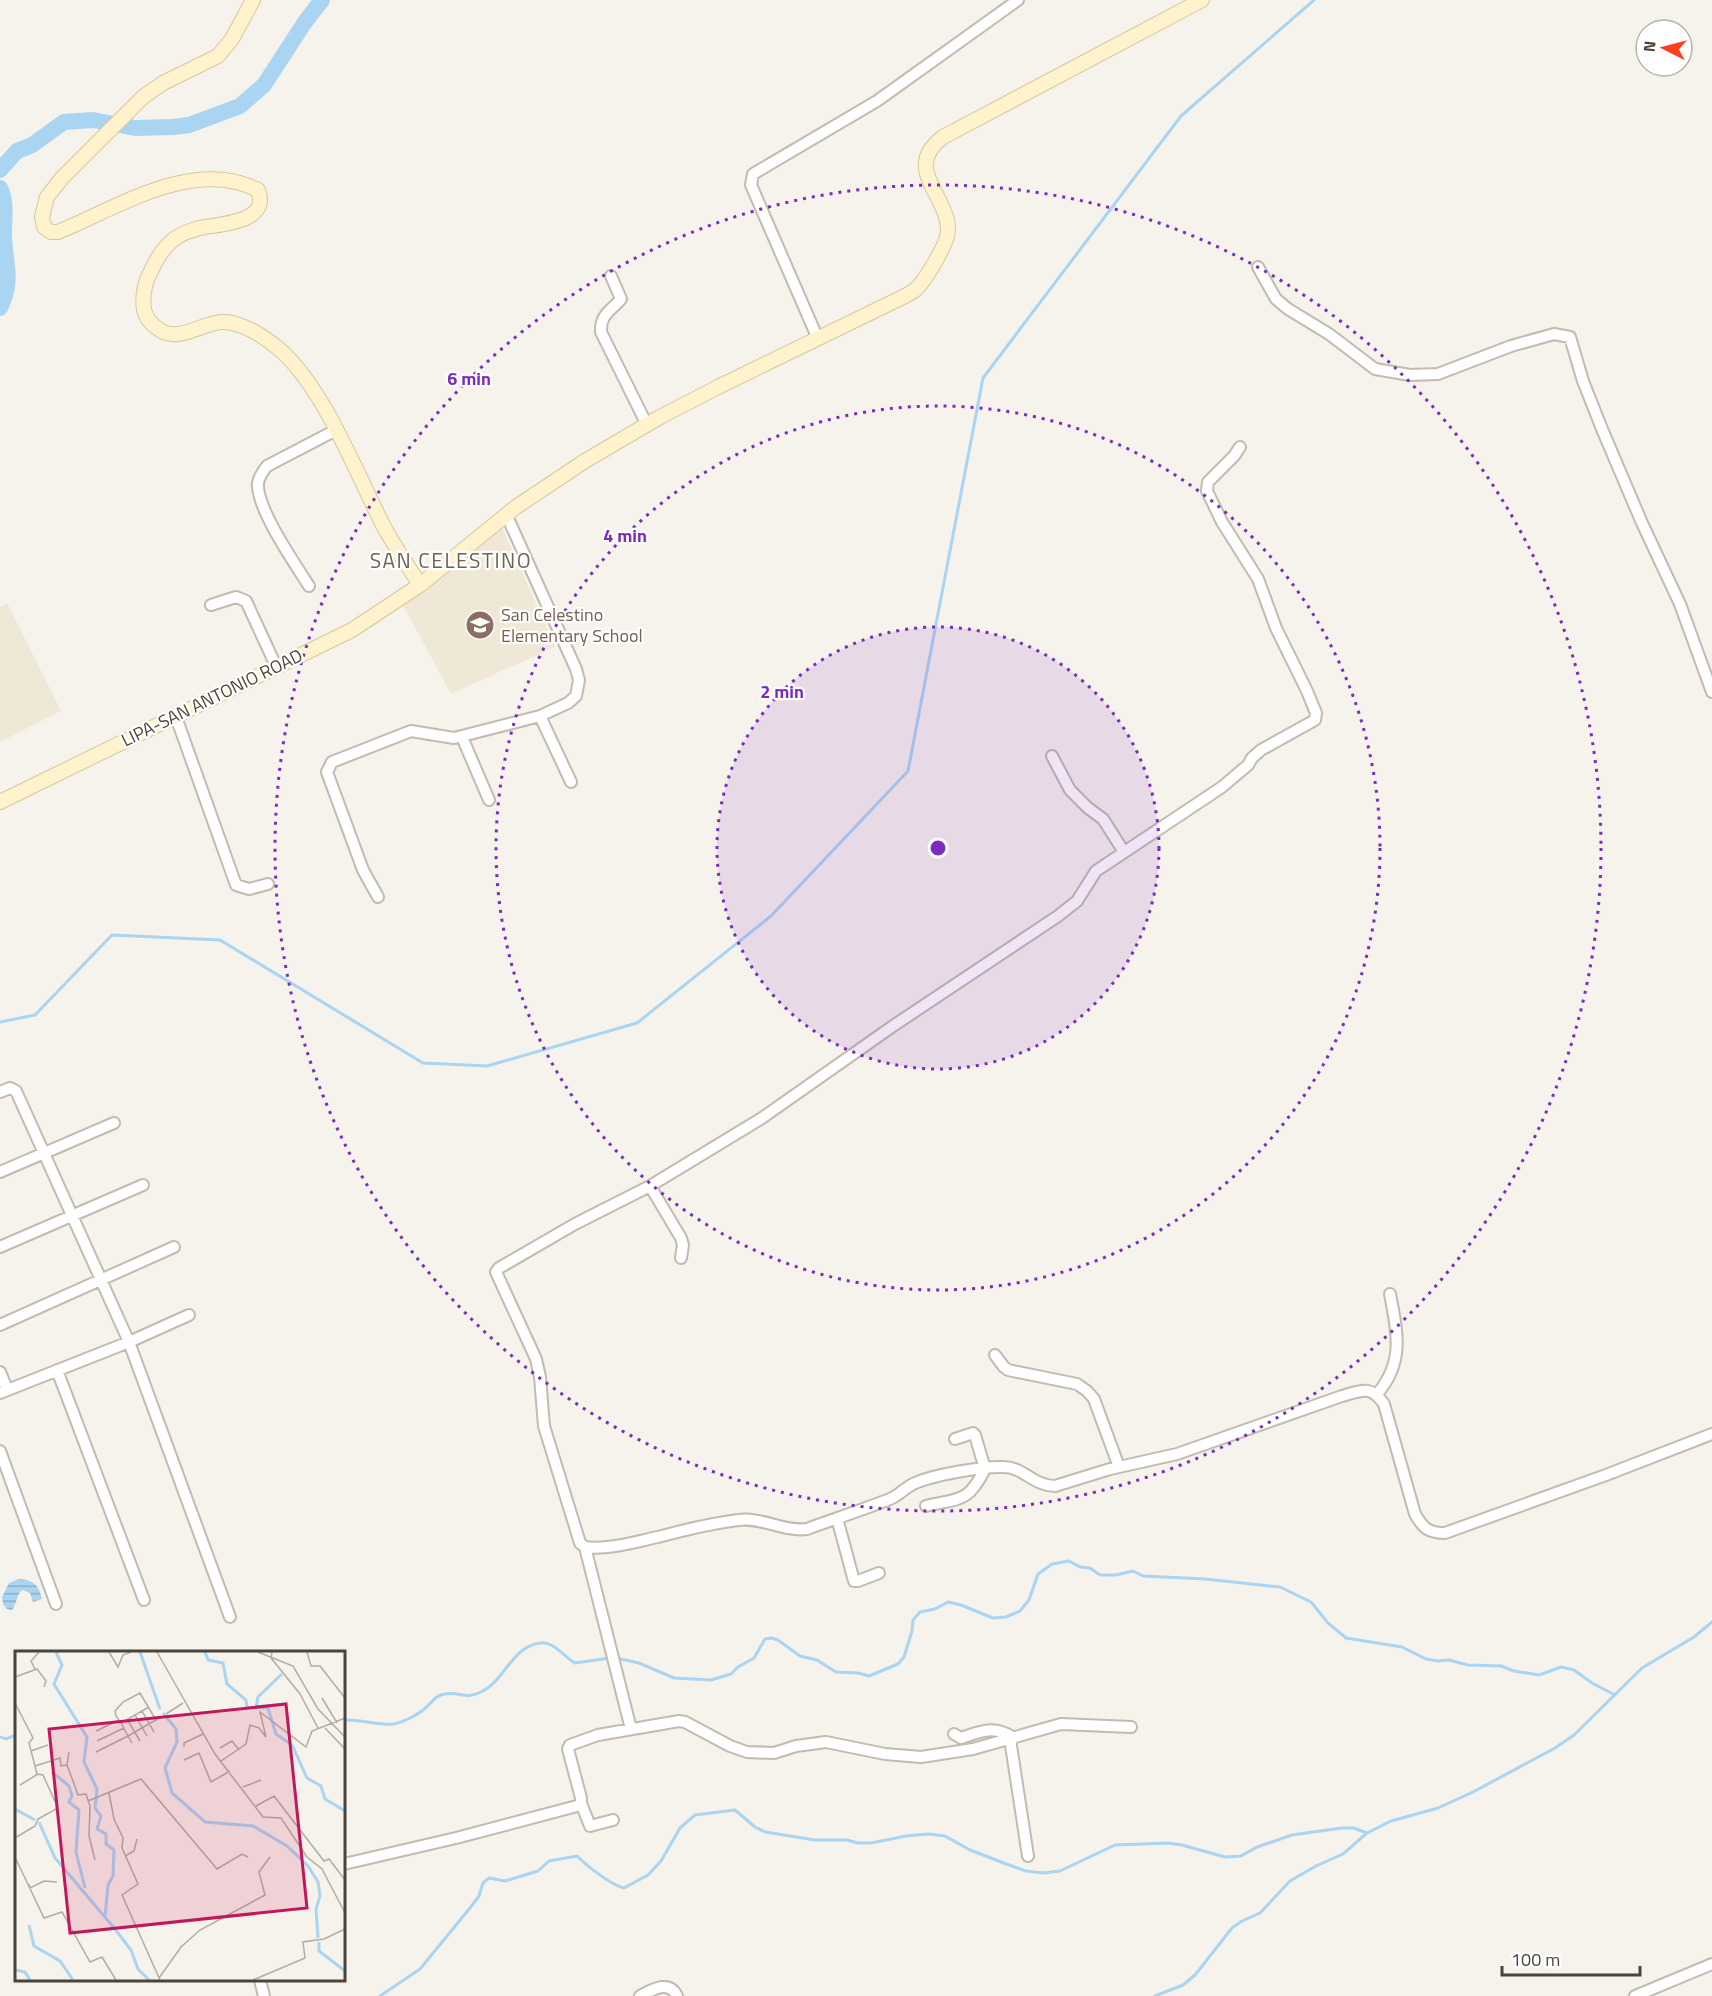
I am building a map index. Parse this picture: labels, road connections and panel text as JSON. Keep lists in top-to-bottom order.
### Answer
{
  "streets": {
    "main road": ["LIPA-SAN ANTONIO ROAD"]
  },
  "districts": ["SAN CELESTINO"],
  "places": {
    "school or university": ["San Celestino Elementary School"]
  },
  "scale_bar": "100 m",
  "north": "left",
  "rings": ["6 min", "4 min", "2 min"]
}
